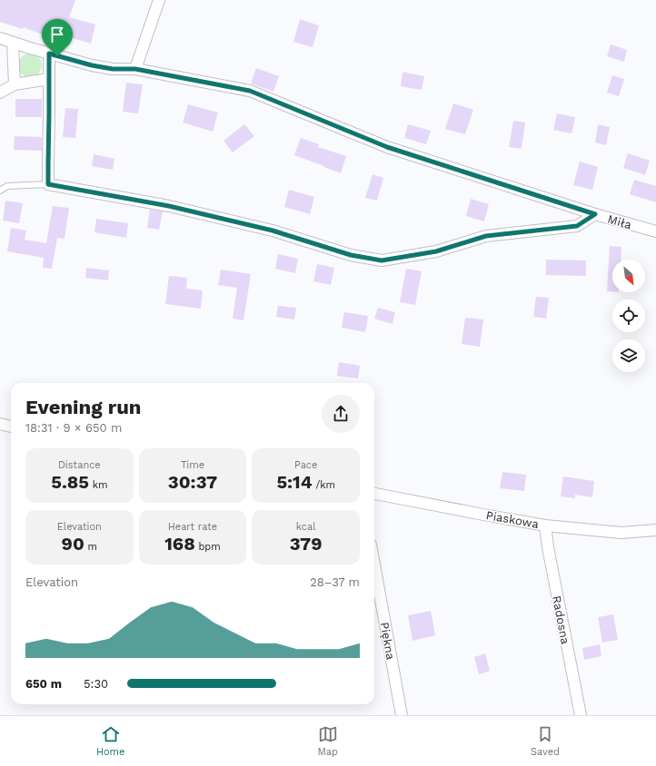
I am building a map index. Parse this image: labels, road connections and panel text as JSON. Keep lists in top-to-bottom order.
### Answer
{
  "streets": {
    "street": [
      "Miła",
      "Piaskowa",
      "Radosna",
      "Piękna"
    ]
  },
  "crossings": [
    ["Piaskowa", "Radosna"]
  ],
  "north": "bottom right",
  "page": {
    "heading": ["Evening run", "18:31 · 9 × 650 m"],
    "stats": [
      ["Distance", "5.85 km"],
      ["Time", "30:37"],
      ["Pace", "5:14 /km"],
      ["Elevation", "90 m"],
      ["Heart rate", "168 bpm"],
      ["kcal", "379"]
    ],
    "chart": ["Elevation", "28–37 m"],
    "list": [
      {
        "name": "650 m",
        "note": "5:30"
      }
    ],
    "tabs": ["Home", "Map", "Saved"]
  }
}
